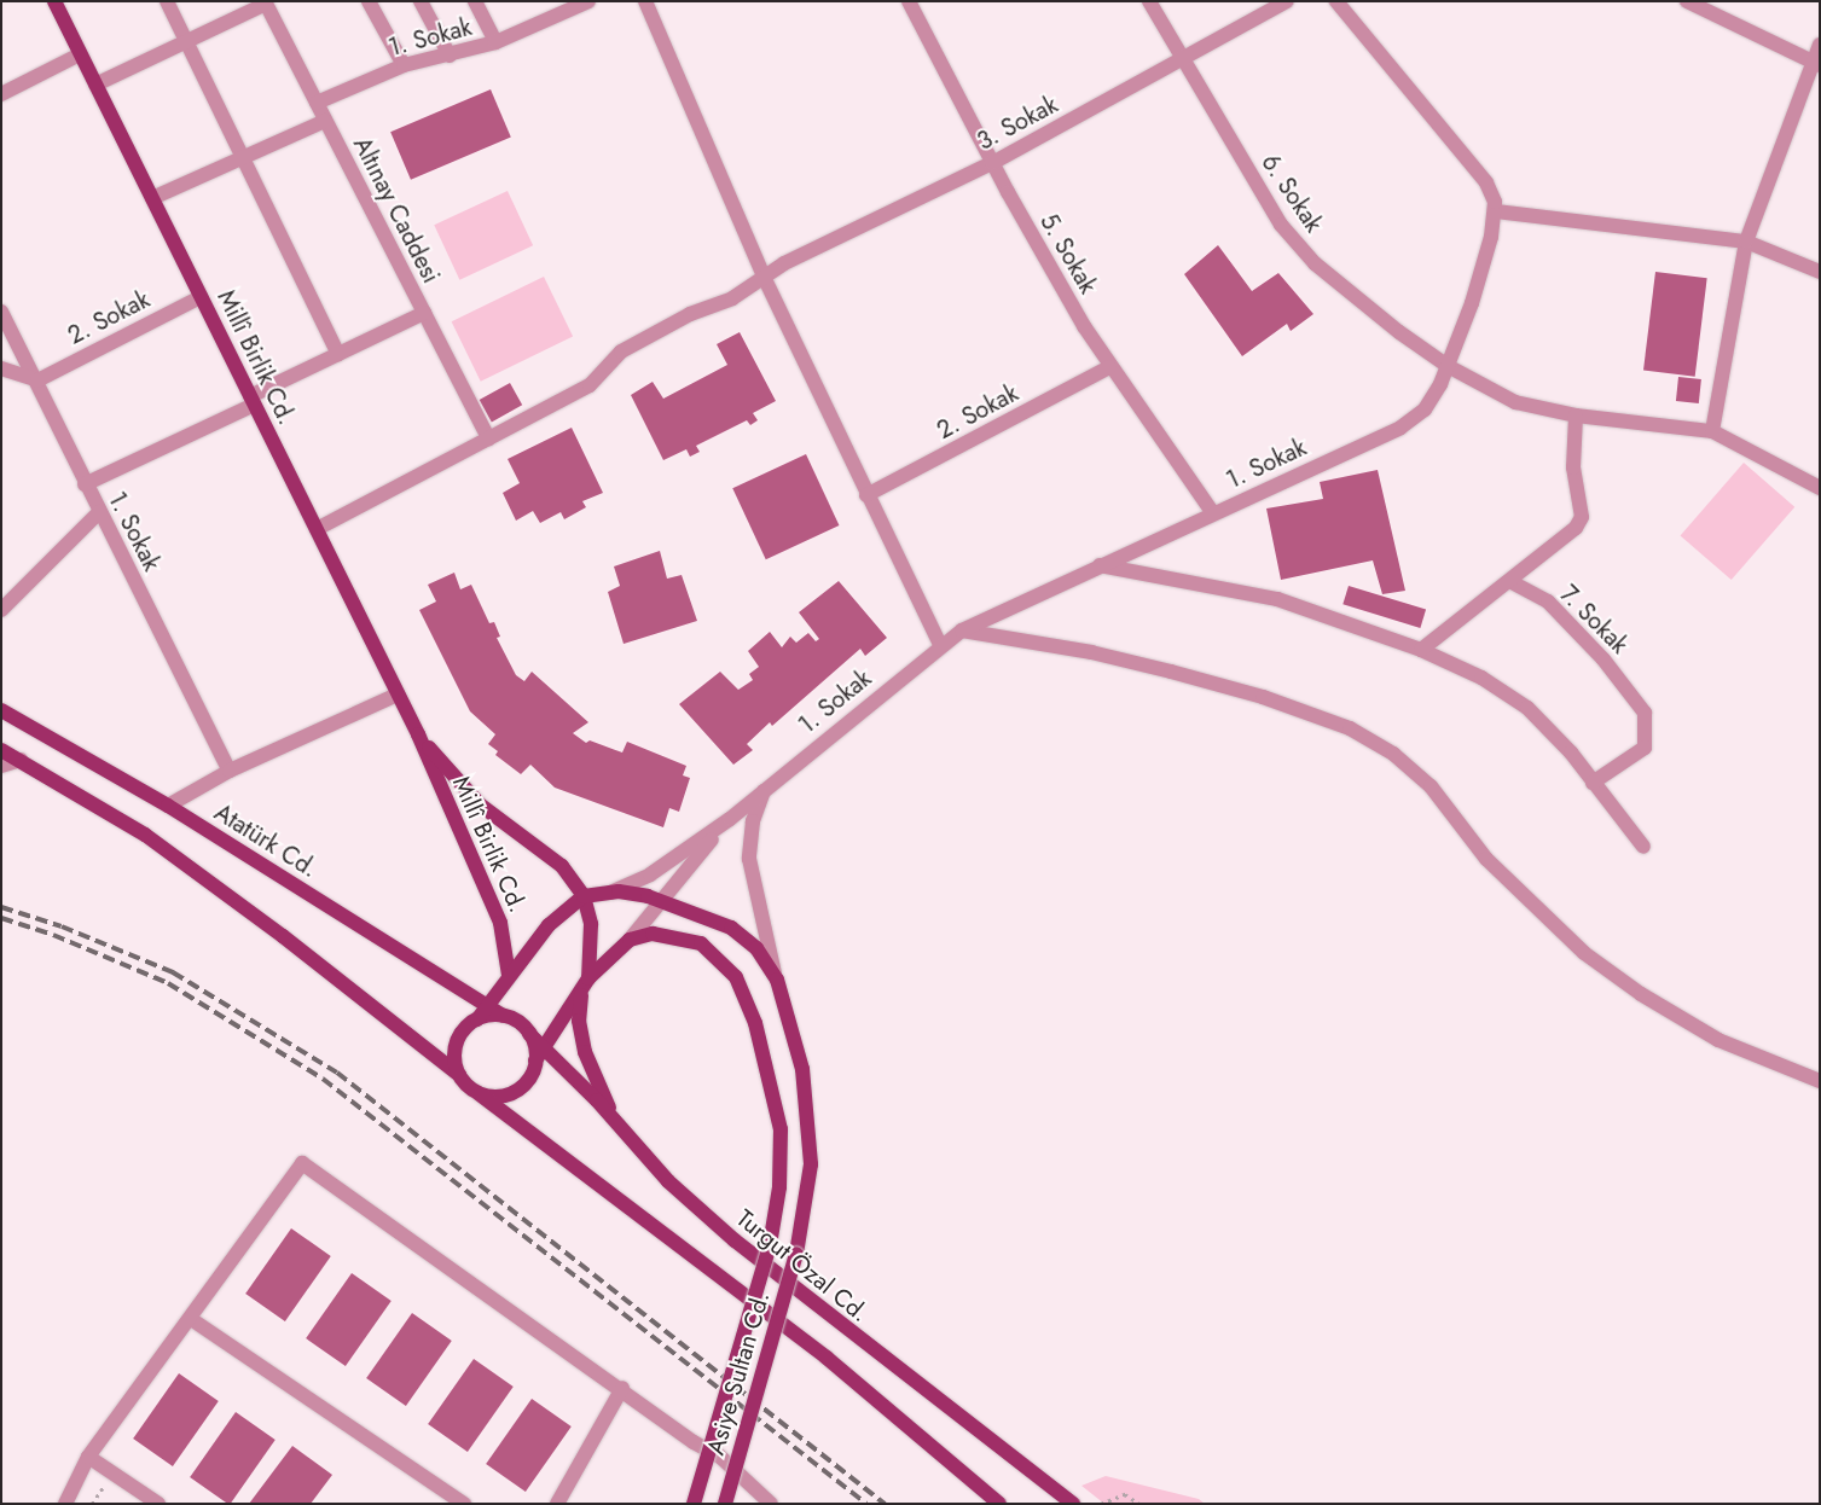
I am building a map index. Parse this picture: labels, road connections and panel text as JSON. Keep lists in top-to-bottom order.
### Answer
{
  "streets": {
    "main road": [
      "Millî Birlik Cd.",
      "Atatürk Cd.",
      "Turgut Özal Cd.",
      "Asiye Sultan Cd."
    ],
    "street": [
      "1. Sokak",
      "3. Sokak",
      "6. Sokak",
      "Altınay Caddesi",
      "5. Sokak",
      "2. Sokak",
      "7. Sokak"
    ]
  },
  "crossings": [
    ["1. Sokak", "6. Sokak"],
    ["1. Sokak", "Altınay Caddesi"],
    ["1. Sokak", "5. Sokak"],
    ["1. Sokak", "2. Sokak"],
    ["3. Sokak", "6. Sokak"],
    ["3. Sokak", "Altınay Caddesi"],
    ["3. Sokak", "5. Sokak"],
    ["3. Sokak", "Millî Birlik Cd."],
    ["5. Sokak", "2. Sokak"],
    ["2. Sokak", "Millî Birlik Cd."],
    ["Millî Birlik Cd.", "Asiye Sultan Cd."],
    ["Atatürk Cd.", "Turgut Özal Cd."]
  ]
}
